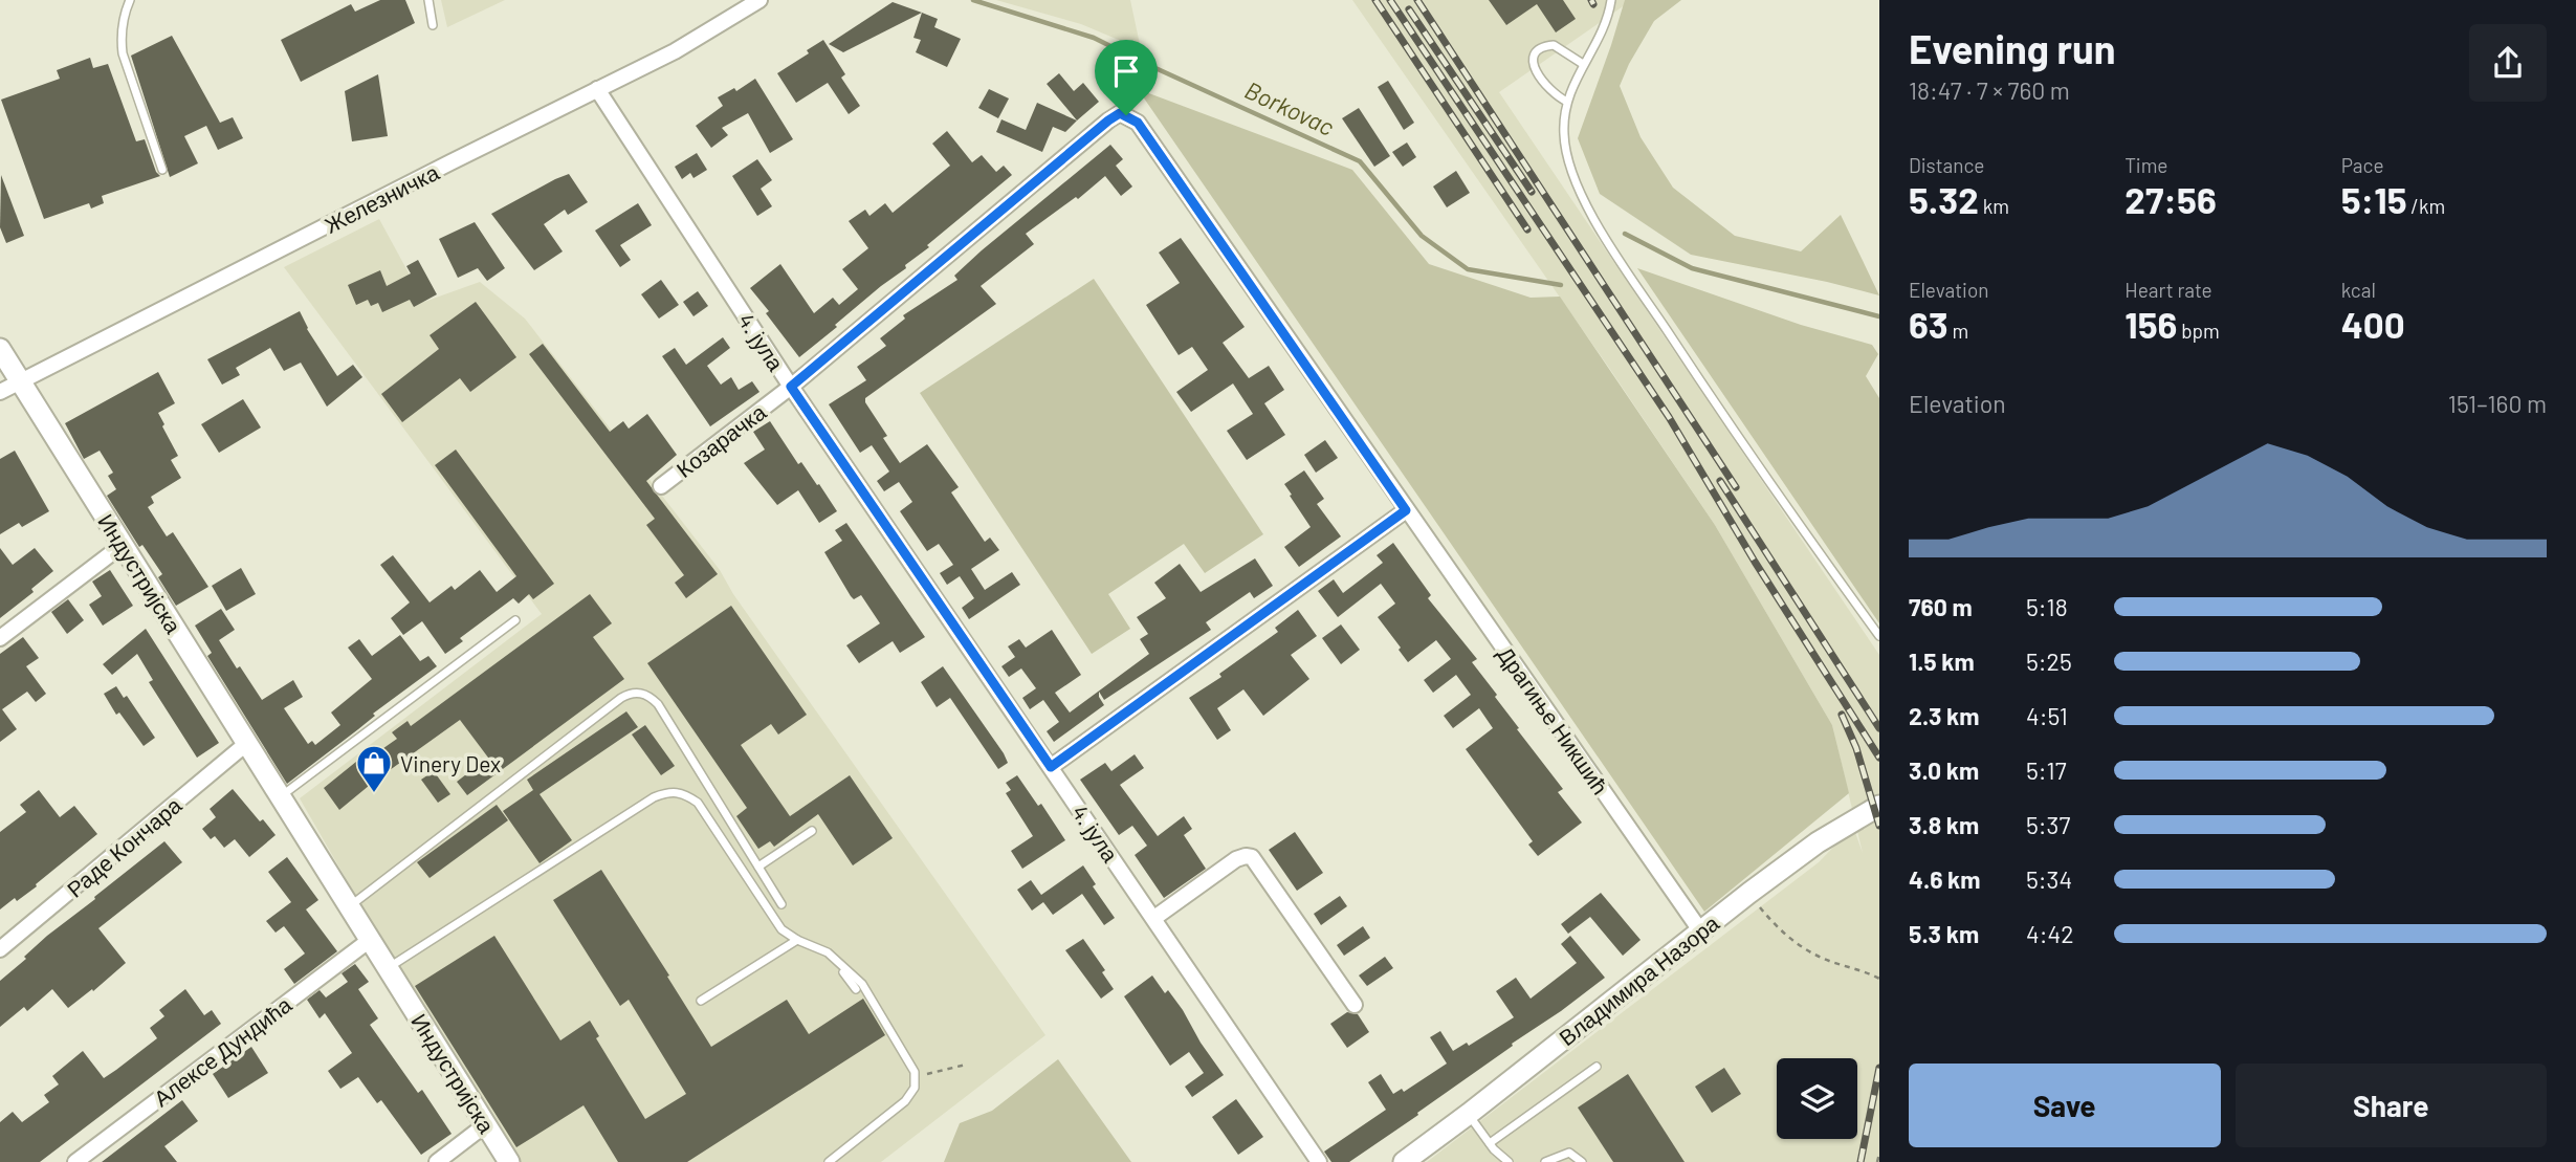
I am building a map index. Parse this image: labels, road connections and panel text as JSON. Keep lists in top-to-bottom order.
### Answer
{
  "streets": {
    "main road": ["Индустријска", "Владимира Назора"],
    "street": [
      "Железничка",
      "4. јула",
      "Козарачка",
      "Драгиње Никшић",
      "Раде Кончара",
      "Алексе Дундића"
    ]
  },
  "crossings": [
    ["Железничка", "4. јула"],
    ["Железничка", "Индустријска"],
    ["4. јула", "Козарачка"],
    ["Козарачка", "Драгиње Никшић"],
    ["Индустријска", "Раде Кончара"],
    ["Индустријска", "Алексе Дундића"],
    ["Драгиње Никшић", "Владимира Назора"]
  ],
  "water": ["Borkovac"],
  "places": {
    "shop": ["Vinery Dex"]
  },
  "page": {
    "heading": ["Evening run", "18:47 · 7 × 760 m"],
    "stats": [
      ["Distance", "5.32 km"],
      ["Time", "27:56"],
      ["Pace", "5:15 /km"],
      ["Elevation", "63 m"],
      ["Heart rate", "156 bpm"],
      ["kcal", "400"]
    ],
    "chart": ["Elevation", "151–160 m"],
    "list": [
      {
        "name": "760 m",
        "note": "5:18"
      },
      {
        "name": "1.5 km",
        "note": "5:25"
      },
      {
        "name": "2.3 km",
        "note": "4:51"
      },
      {
        "name": "3.0 km",
        "note": "5:17"
      },
      {
        "name": "3.8 km",
        "note": "5:37"
      },
      {
        "name": "4.6 km",
        "note": "5:34"
      },
      {
        "name": "5.3 km",
        "note": "4:42"
      }
    ],
    "buttons": ["Save", "Share"]
  }
}
